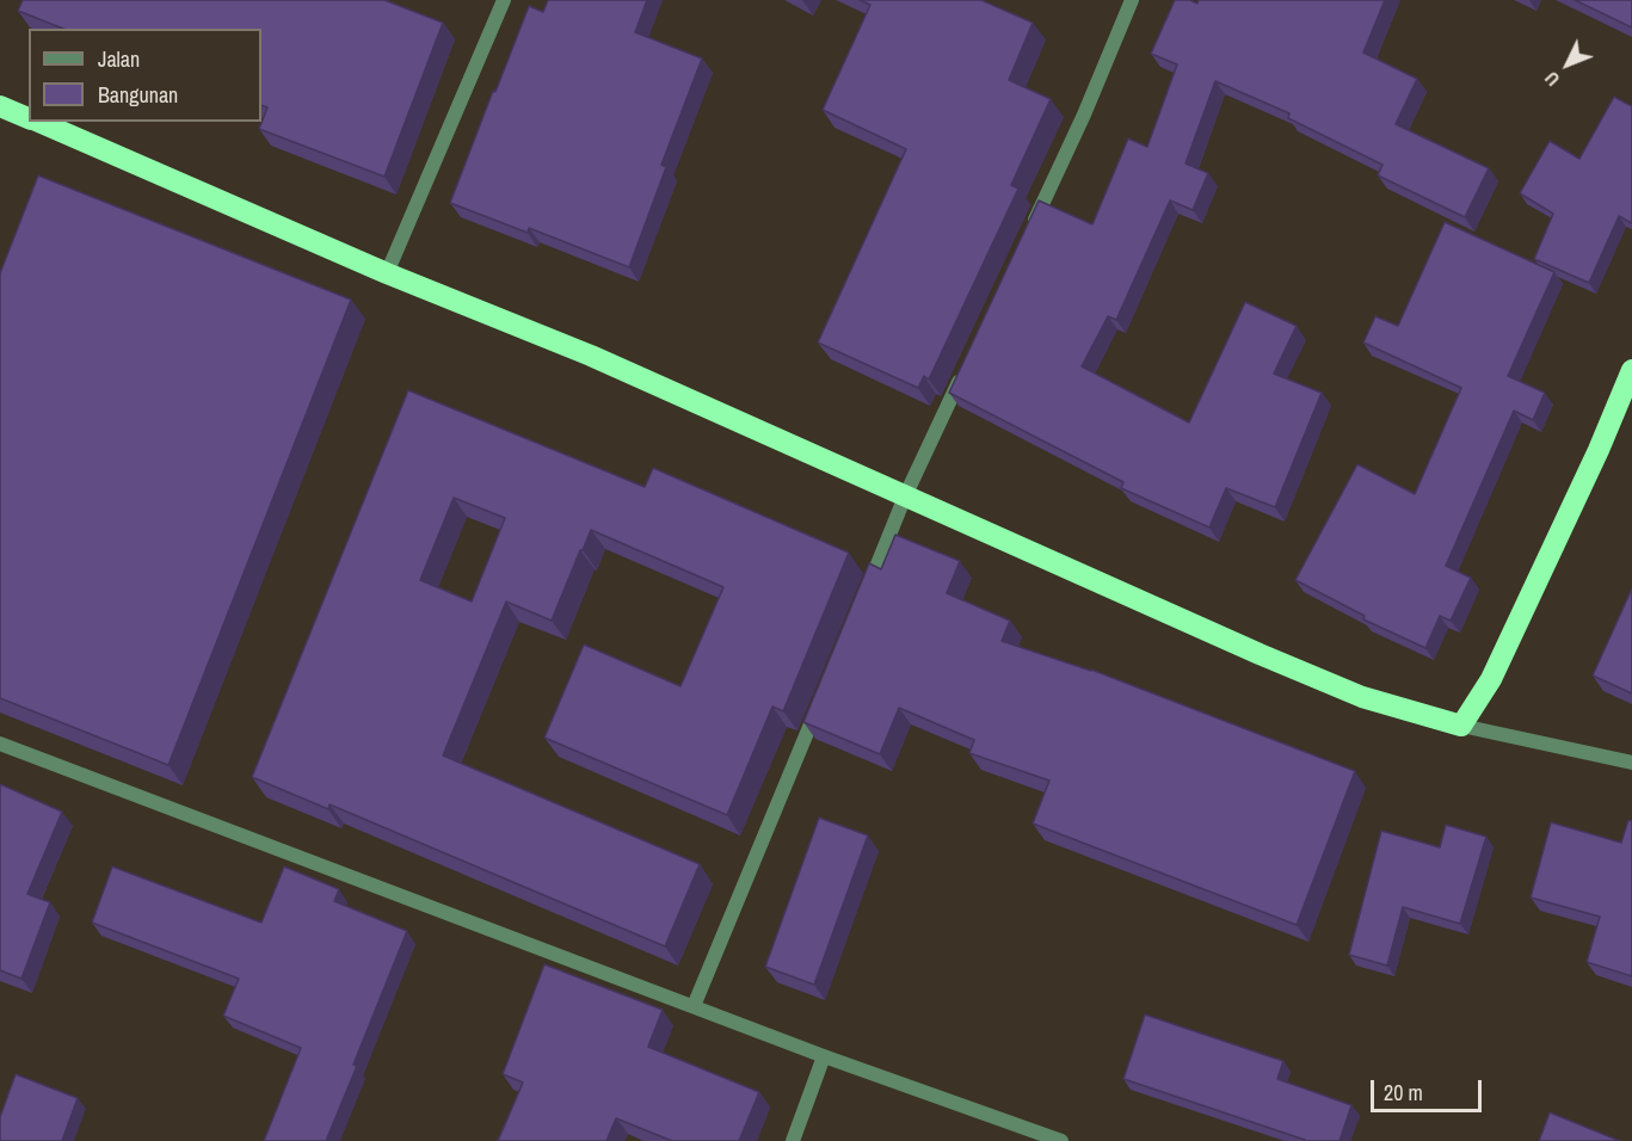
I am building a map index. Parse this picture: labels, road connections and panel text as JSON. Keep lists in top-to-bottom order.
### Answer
{
  "legend": ["Jalan", "Bangunan"],
  "scale_bar": "20 m",
  "north": "bottom left"
}
